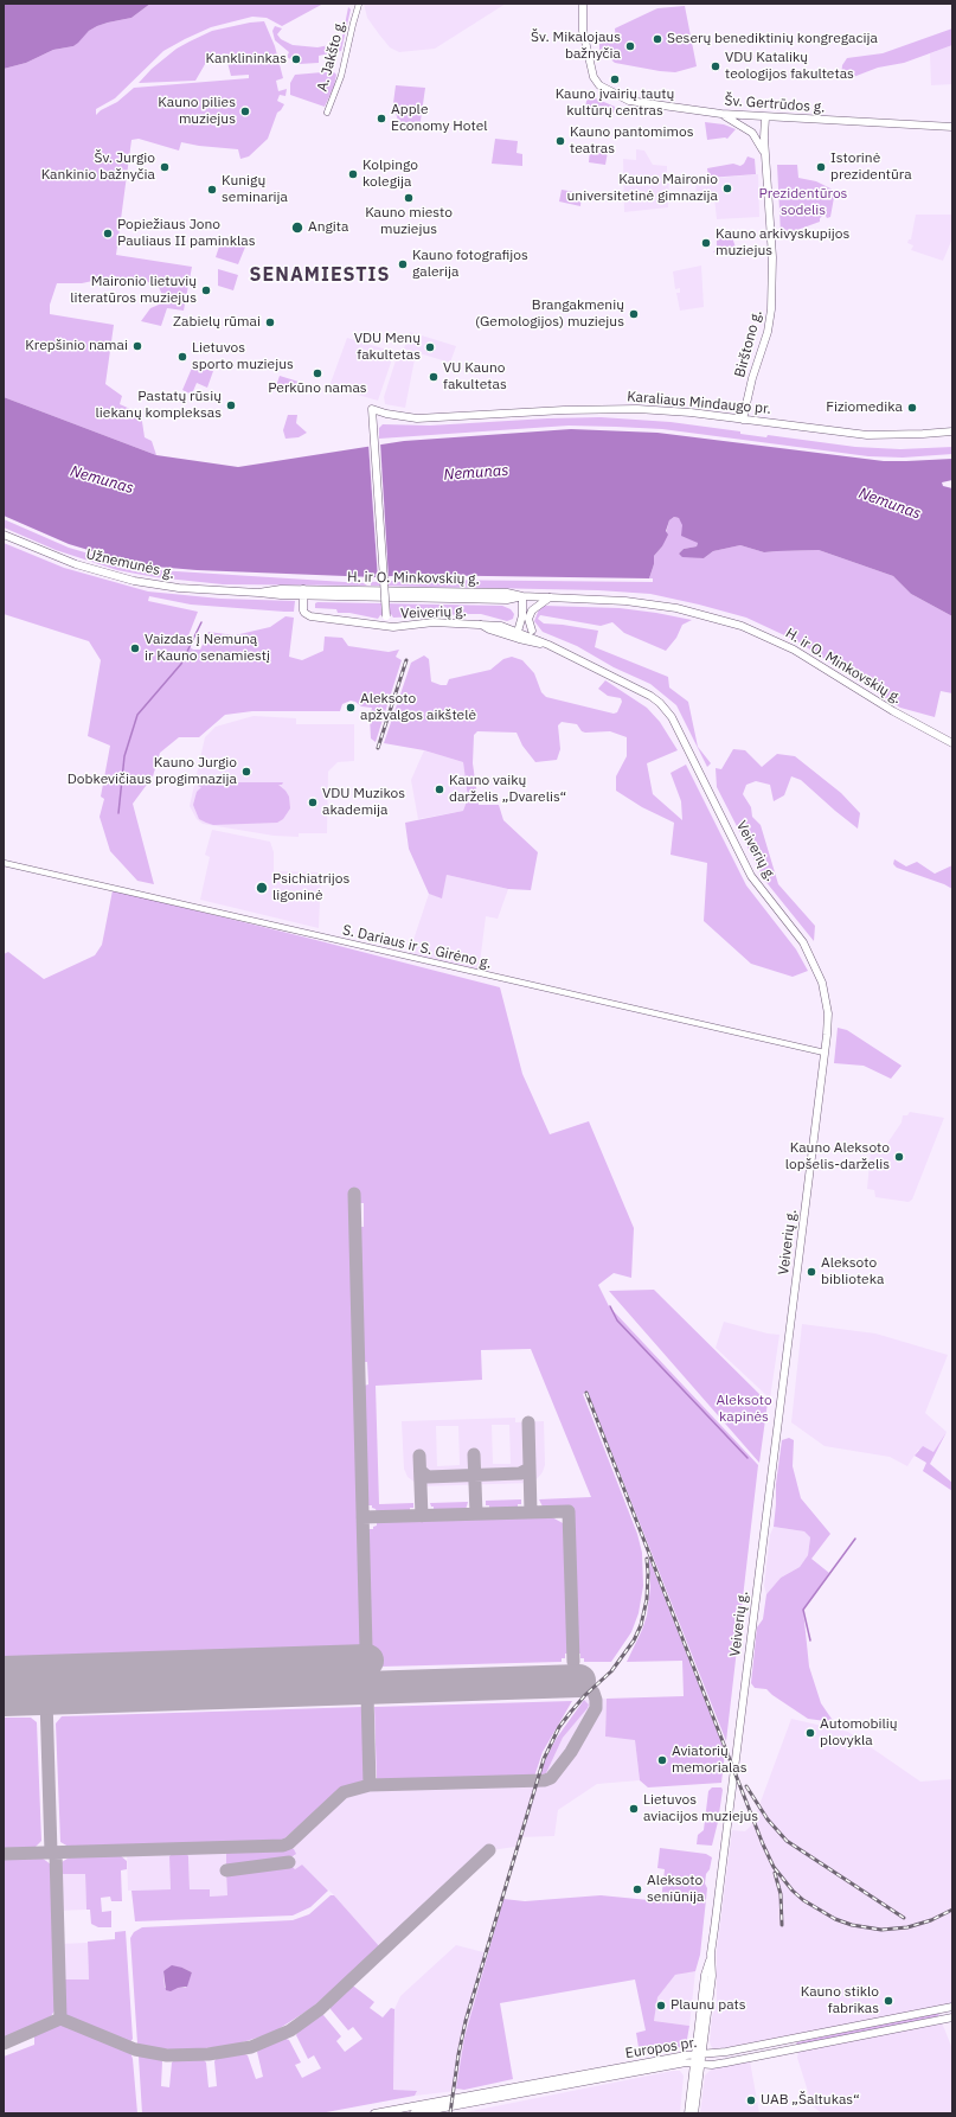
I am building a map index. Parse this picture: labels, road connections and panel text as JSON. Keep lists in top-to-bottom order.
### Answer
{
  "streets": {
    "main road": [
      "Šv. Gertrūdos g.",
      "Birštono g.",
      "Karaliaus Mindaugo pr.",
      "Užnemunės g.",
      "H. ir O. Minkovskių g.",
      "Veiverių g.",
      "Europos pr."
    ],
    "street": ["A. Jakšto g.", "S. Dariaus ir S. Girėno g."]
  },
  "crossings": [
    ["Šv. Gertrūdos g.", "Birštono g."],
    ["Birštono g.", "Karaliaus Mindaugo pr."],
    ["Karaliaus Mindaugo pr.", "Veiverių g."],
    ["Užnemunės g.", "H. ir O. Minkovskių g."],
    ["Veiverių g.", "S. Dariaus ir S. Girėno g."],
    ["Veiverių g.", "Europos pr."]
  ],
  "districts": ["SENAMIESTIS"],
  "water": ["Nemunas"],
  "parks": ["Prezidentūros sodelis", "Aleksoto kapinės"],
  "places": [
    "Seserų benediktinių kongregacija",
    "Šv. Mikalojaus bažnyčia",
    "Kanklininkas",
    "VDU Katalikų teologijos fakultetas",
    "Kauno įvairių tautų kultūrų centras",
    "Kauno pilies muziejus",
    "Apple Economy Hotel",
    "Kauno pantomimos teatras",
    "Šv. Jurgio Kankinio bažnyčia",
    "Istorinė prezidentūra",
    "Kolpingo kolegija",
    "Kauno Maironio universitetinė gimnazija",
    "Kunigų seminarija",
    "Kauno miesto muziejus",
    "Angita",
    "Popiežiaus Jono Pauliaus II paminklas",
    "Kauno arkivyskupijos muziejus",
    "Kauno fotografijos galerija",
    "Maironio lietuvių literatūros muziejus",
    "Brangakmenių (Gemologijos) muziejus",
    "Zabielų rūmai",
    "Krepšinio namai",
    "VDU Menų fakultetas",
    "Lietuvos sporto muziejus",
    "Perkūno namas",
    "VU Kauno fakultetas",
    "Pastatų rūsių liekanų kompleksas",
    "Fiziomedika",
    "Vaizdas į Nemuną ir Kauno senamiestį",
    "Aleksoto apžvalgos aikštelė",
    "Kauno Jurgio Dobkevičiaus progimnazija",
    "Kauno vaikų darželis „Dvarelis“",
    "VDU Muzikos akademija",
    "Psichiatrijos ligoninė",
    "Kauno Aleksoto lopšelis-darželis",
    "Aleksoto biblioteka",
    "Automobilių plovykla",
    "Aviatorių memorialas",
    "Lietuvos aviacijos muziejus",
    "Aleksoto seniūnija",
    "Kauno stiklo fabrikas",
    "Plaunu pats",
    "UAB „Šaltukas“"
  ]
}
